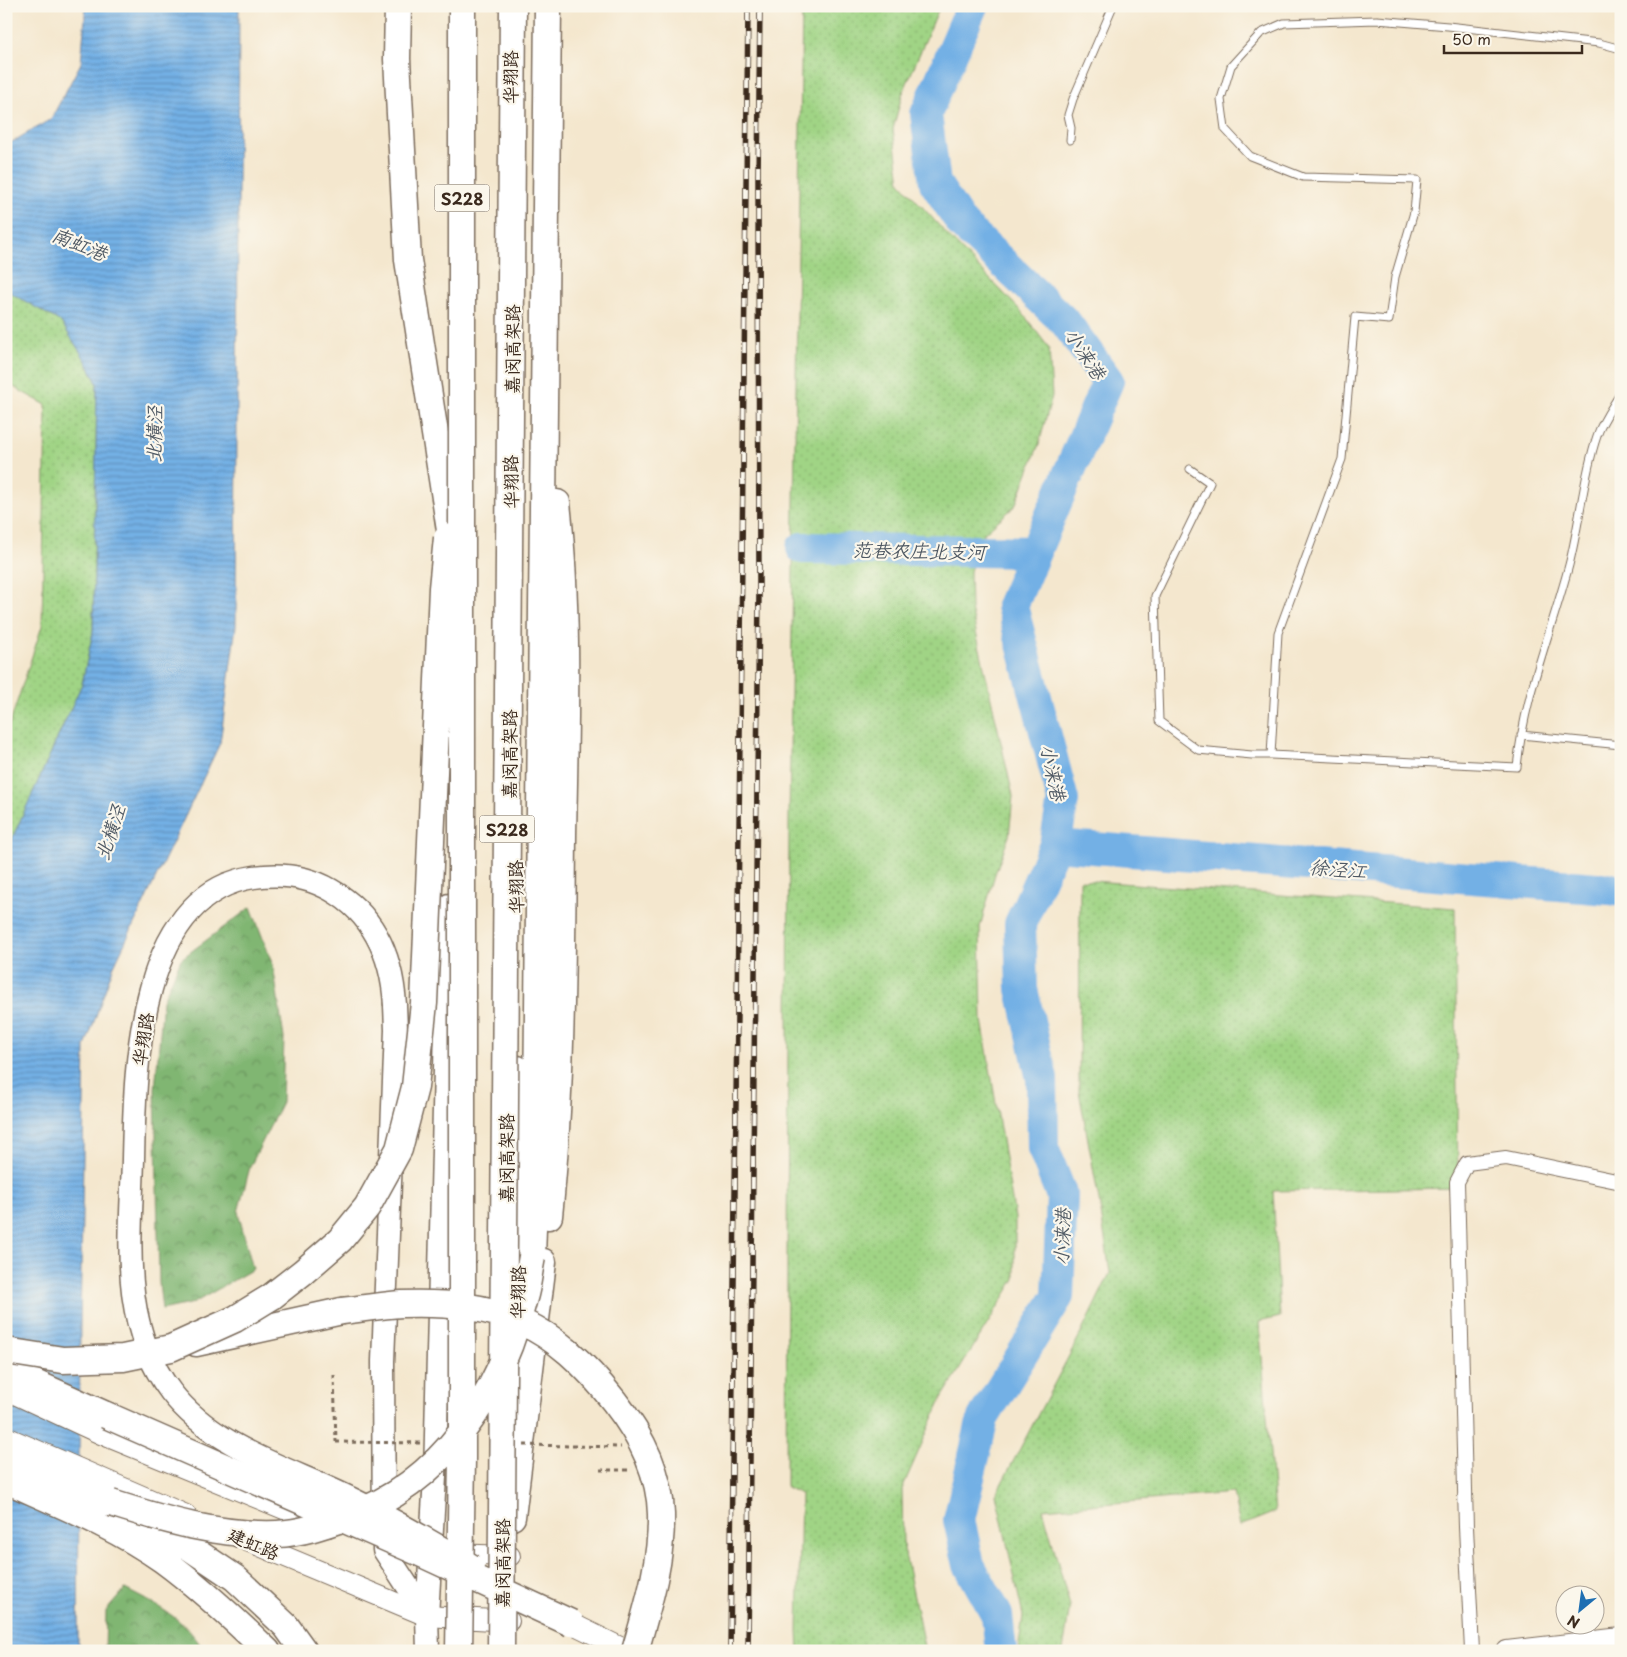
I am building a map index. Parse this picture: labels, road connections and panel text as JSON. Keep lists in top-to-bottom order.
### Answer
{
  "streets": {
    "highway": ["S228", "嘉闵高架路"],
    "main road": ["华翔路", "建虹路"]
  },
  "crossings": [
    ["华翔路", "建虹路"]
  ],
  "water": [
    "南虹港",
    "小涞港",
    "北横泾",
    "范巷农庄北支河",
    "徐泾江"
  ],
  "scale_bar": "50 m",
  "north": "bottom left"
}
